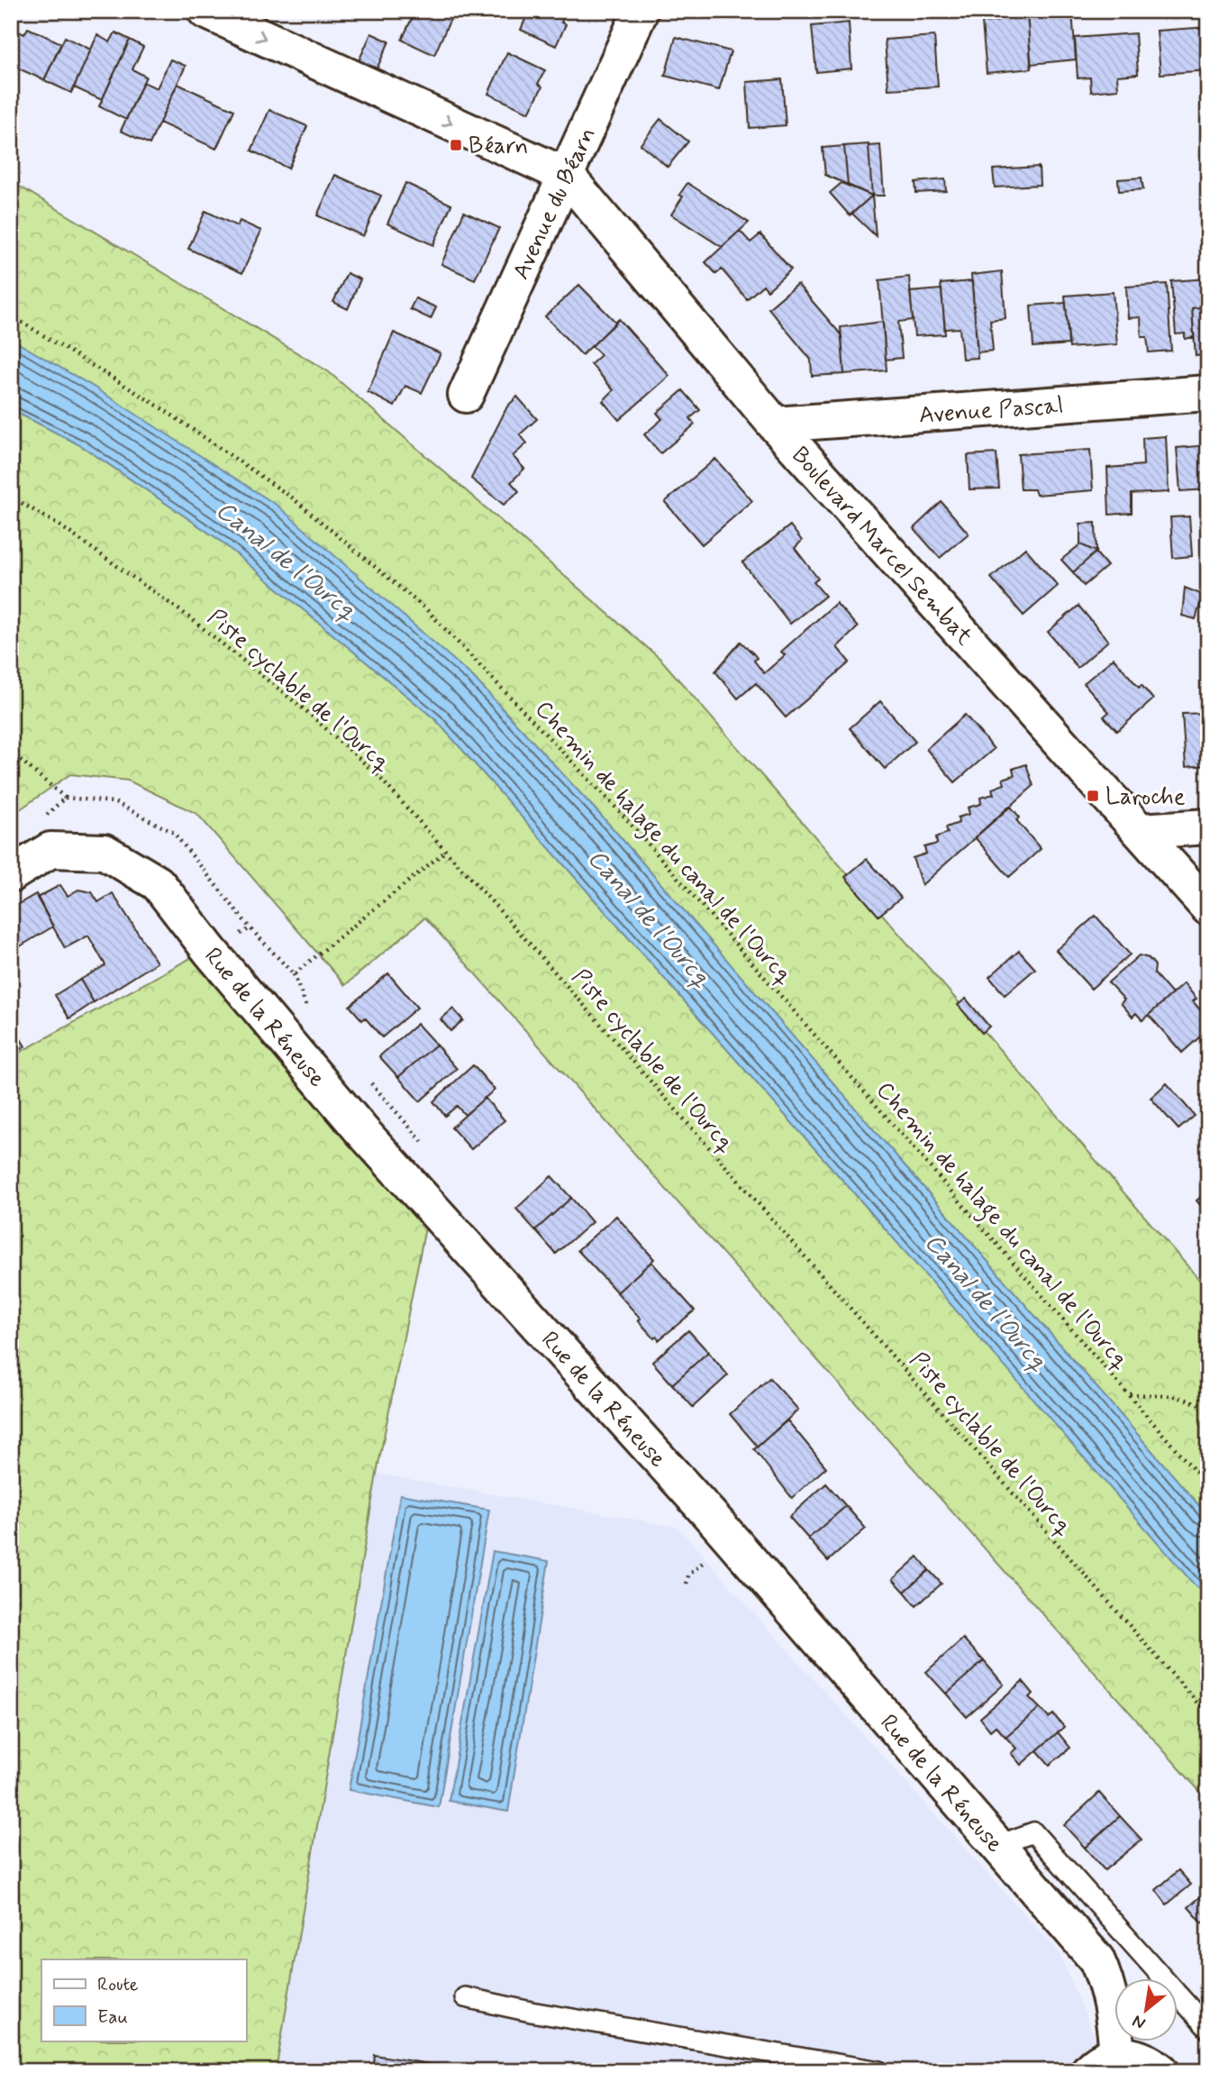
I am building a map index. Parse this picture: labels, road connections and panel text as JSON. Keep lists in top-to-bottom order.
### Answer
{
  "streets": {
    "street": [
      "Avenue du Béarn",
      "Avenue Pascal",
      "Boulevard Marcel Sembat",
      "Rue de la Réneuse"
    ],
    "path": ["Piste cyclable de l'Ourcq", "Chemin de halage du canal de l'Ourcq"]
  },
  "crossings": [
    ["Avenue du Béarn", "Boulevard Marcel Sembat"],
    ["Avenue Pascal", "Boulevard Marcel Sembat"]
  ],
  "water": ["Canal de l'Ourcq"],
  "places": {
    "transit": ["Béarn", "Laroche"]
  },
  "legend": ["Route", "Eau"],
  "north": "bottom left"
}
